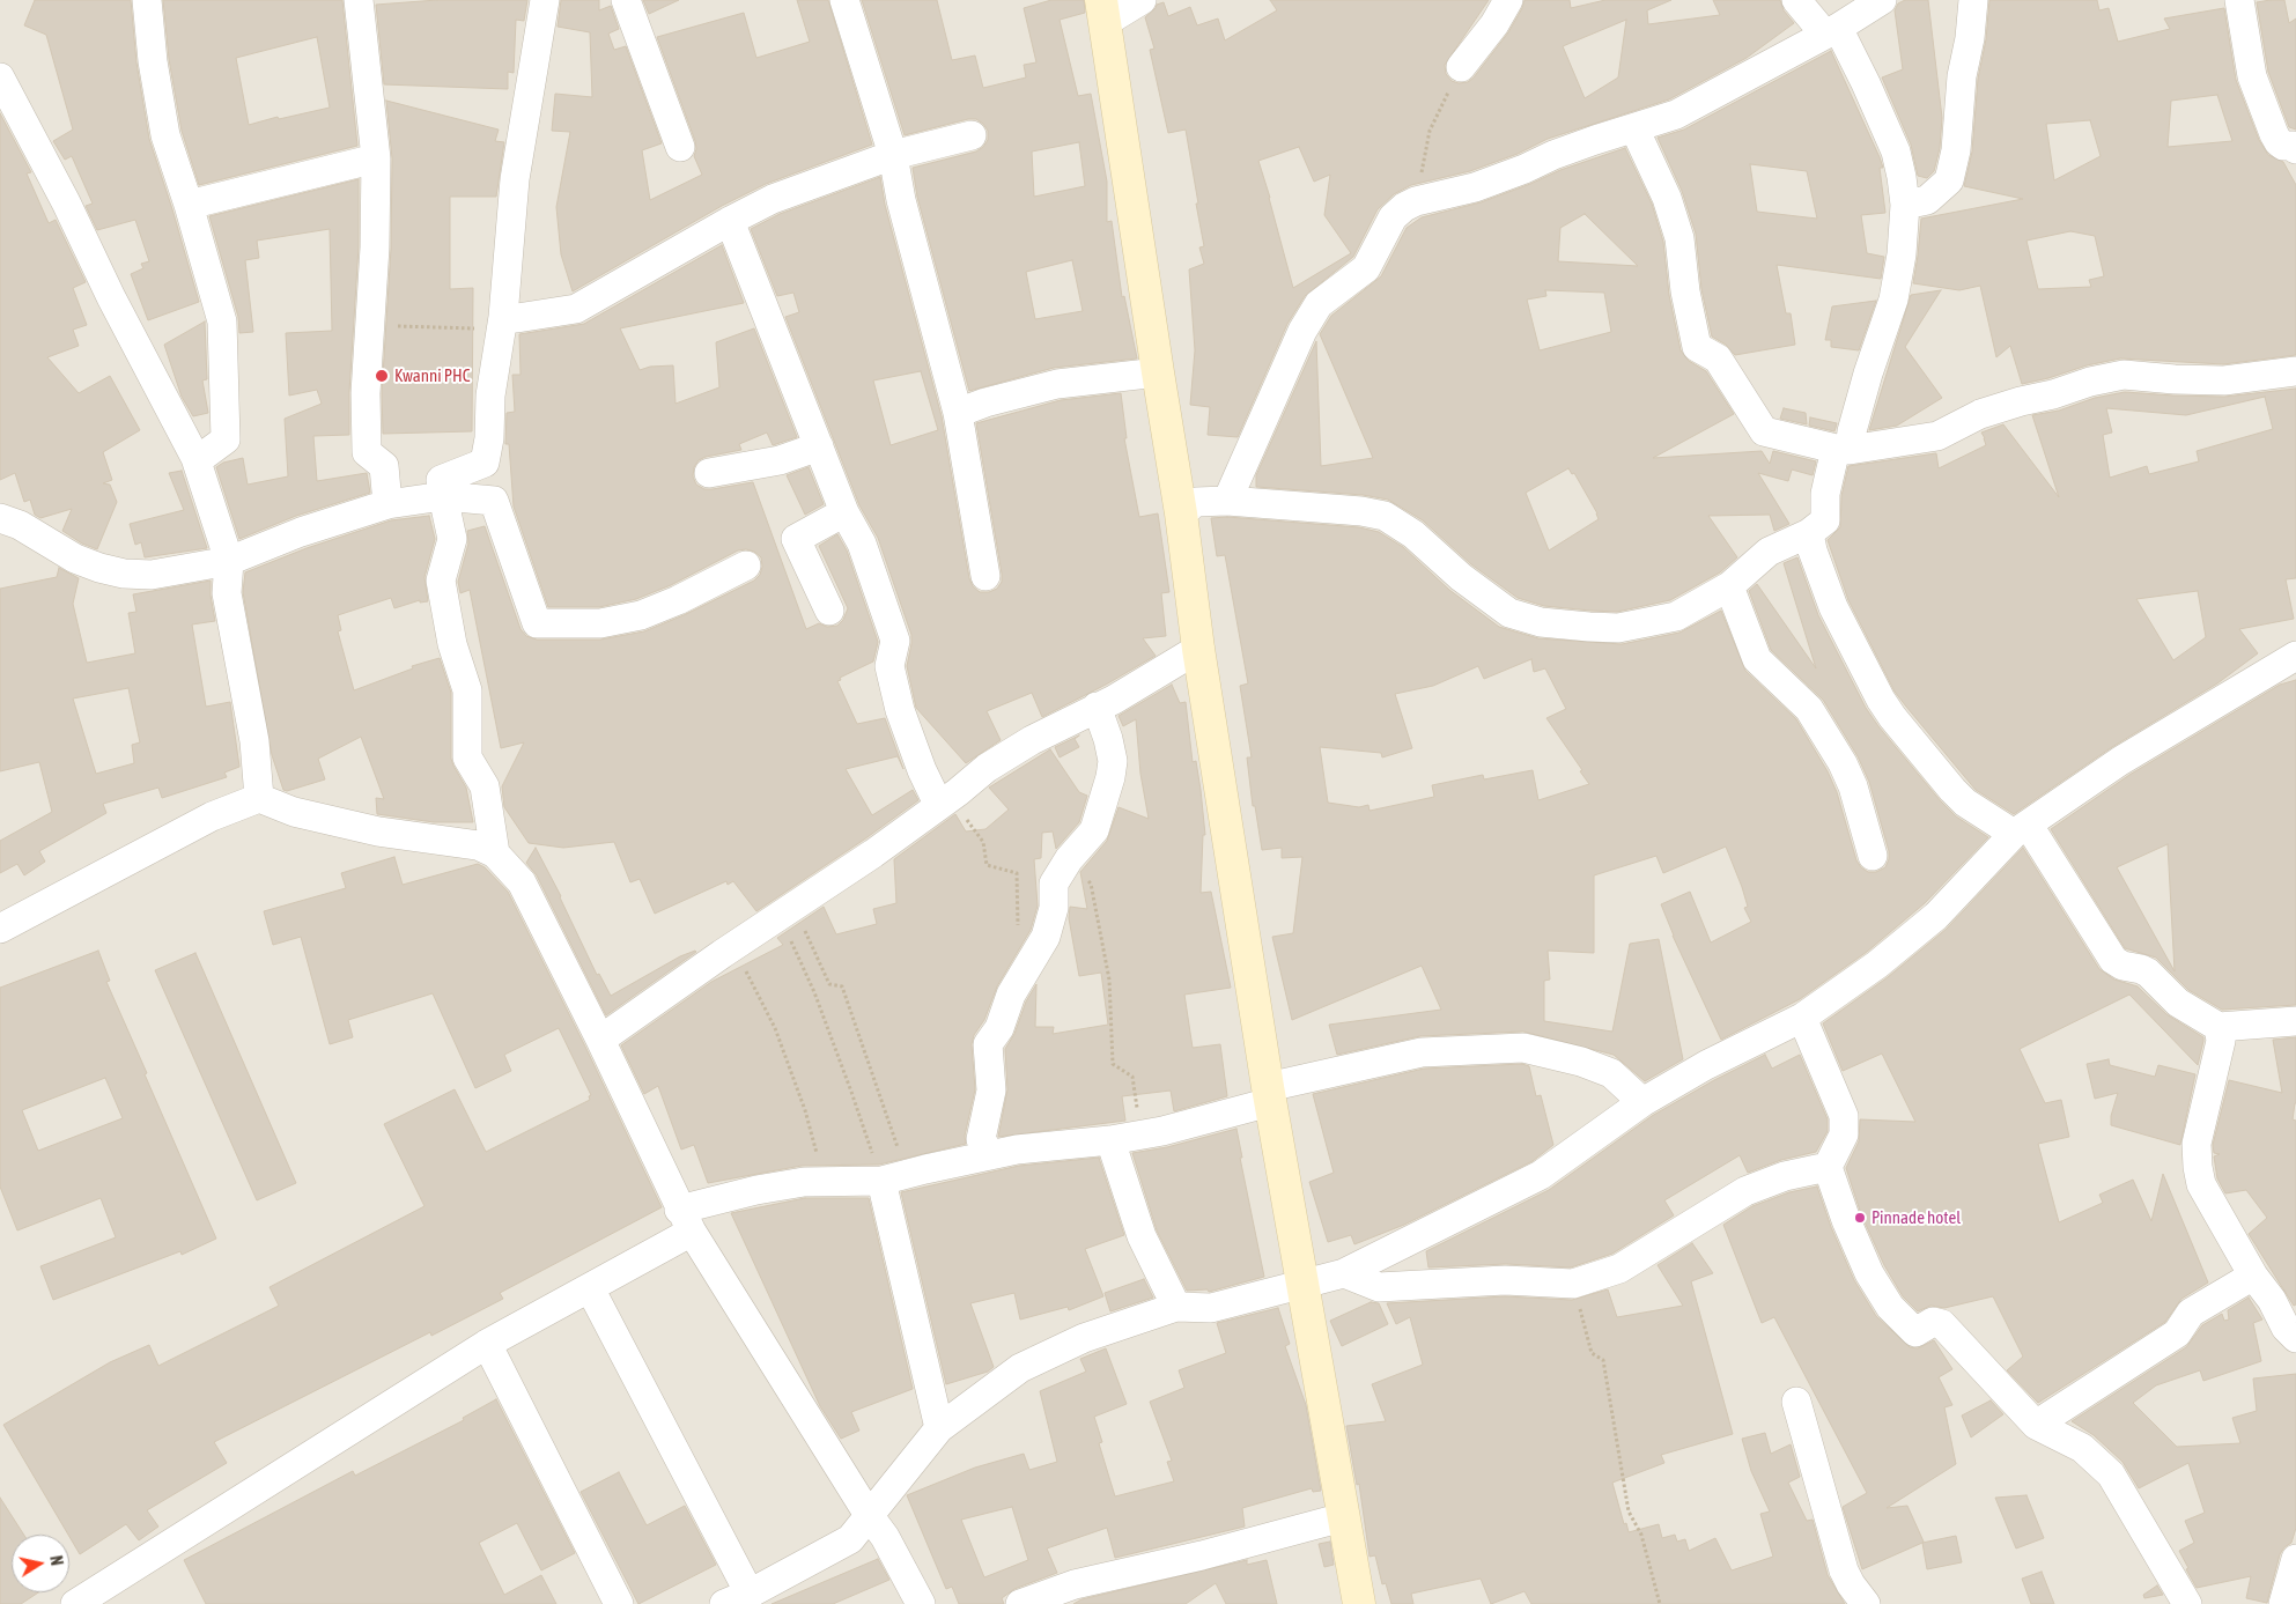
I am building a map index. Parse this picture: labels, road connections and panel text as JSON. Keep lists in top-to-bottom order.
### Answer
{
  "places": ["Kwanni PHC", "Pinnade hotel"],
  "north": "right"
}
